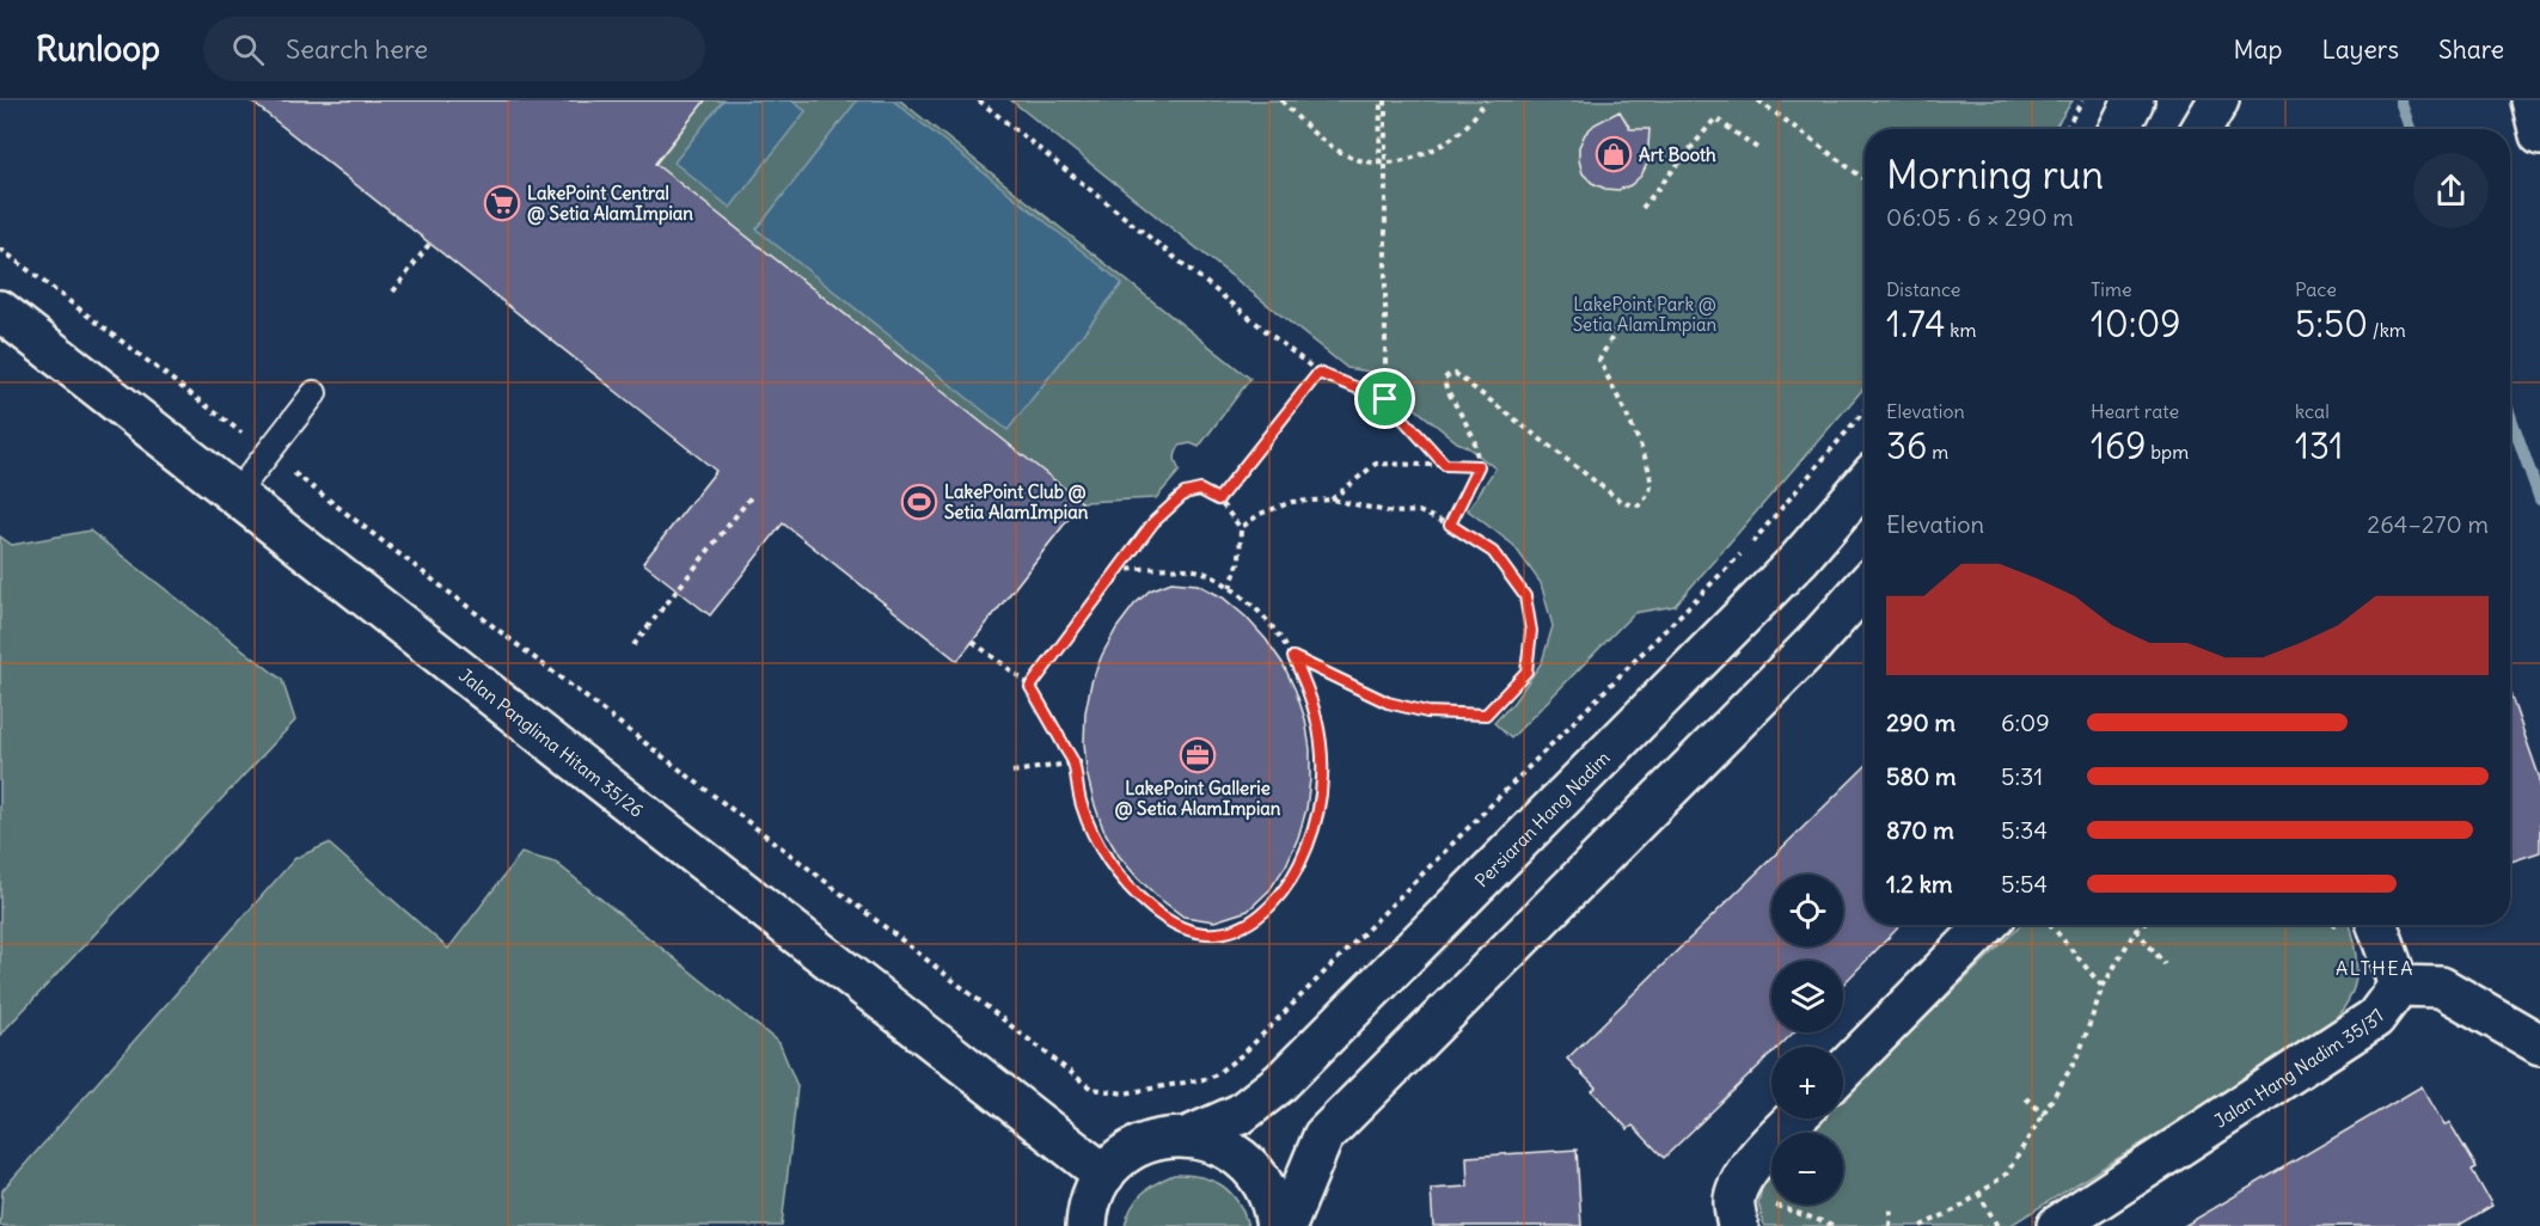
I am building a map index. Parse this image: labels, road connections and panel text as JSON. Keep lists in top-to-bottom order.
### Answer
{
  "streets": {
    "street": ["Jalan Panglima Hitam 35/26", "Persiaran Hang Nadim", "Jalan Hang Nadim 35/37"]
  },
  "districts": ["ALTHEA"],
  "parks": ["LakePoint Park @ Setia AlamImpian"],
  "places": {
    "shop": ["Art Booth"],
    "supermarket": ["LakePoint Central @ Setia AlamImpian"],
    "sports": ["LakePoint Club @ Setia AlamImpian"],
    "office": ["LakePoint Gallerie @ Setia AlamImpian"]
  },
  "page": {
    "header": "Runloop",
    "search": "Search here",
    "nav": ["Map", "Layers", "Share"],
    "heading": ["Morning run", "06:05 · 6 × 290 m"],
    "stats": [
      ["Distance", "1.74 km"],
      ["Time", "10:09"],
      ["Pace", "5:50 /km"],
      ["Elevation", "36 m"],
      ["Heart rate", "169 bpm"],
      ["kcal", "131"]
    ],
    "chart": ["Elevation", "264–270 m"],
    "list": [
      {
        "name": "290 m",
        "note": "6:09"
      },
      {
        "name": "580 m",
        "note": "5:31"
      },
      {
        "name": "870 m",
        "note": "5:34"
      },
      {
        "name": "1.2 km",
        "note": "5:54"
      }
    ],
    "map_buttons": ["+", "−"]
  }
}
